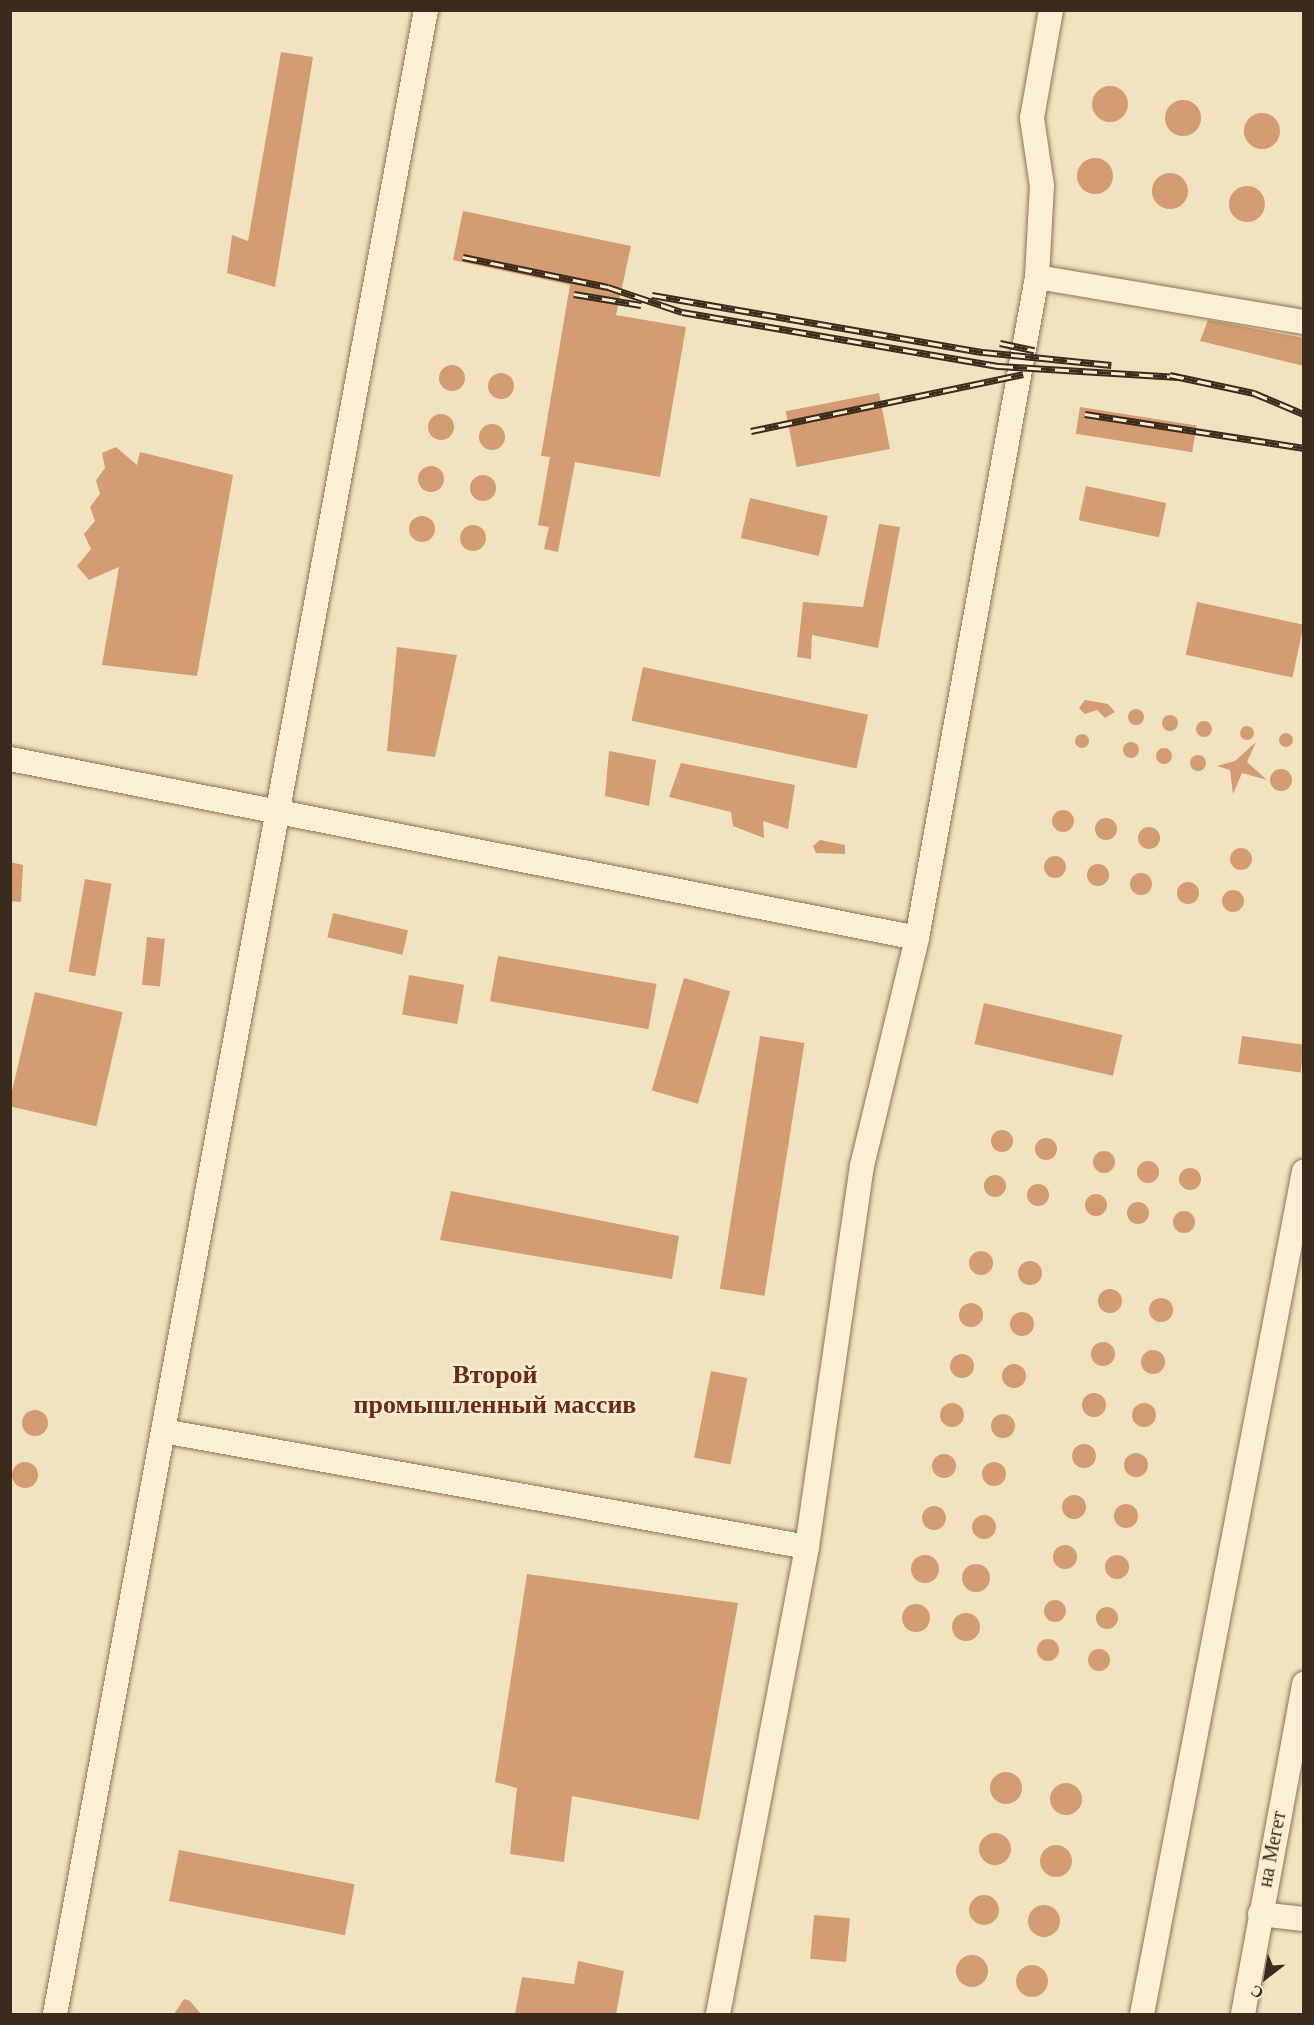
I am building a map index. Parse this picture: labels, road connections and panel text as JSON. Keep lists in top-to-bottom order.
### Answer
{
  "streets": {
    "street": ["на Мегет"]
  },
  "districts": ["Второй промышленный массив"],
  "north": "bottom left"
}
